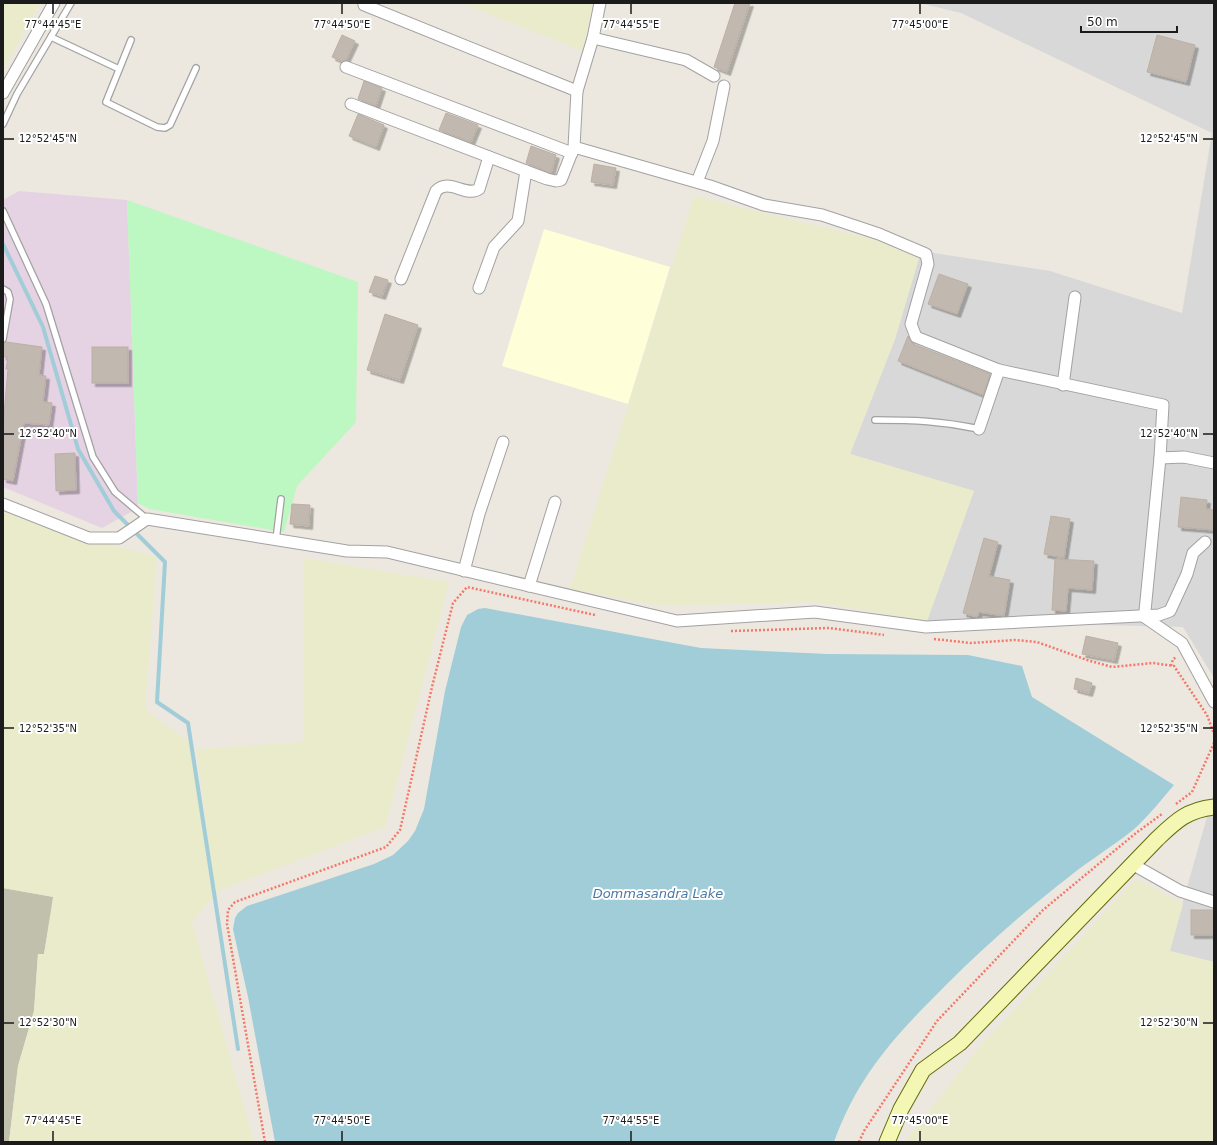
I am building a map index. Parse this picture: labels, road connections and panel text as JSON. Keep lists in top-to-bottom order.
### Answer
{
  "water": ["Dommasandra Lake"],
  "scale_bar": "50 m",
  "coordinates": [
    "77°44'45\"E",
    "77°44'50\"E",
    "77°44'55\"E",
    "77°45'00\"E",
    "12°52'45\"N",
    "12°52'40\"N",
    "12°52'35\"N",
    "12°52'30\"N"
  ]
}
